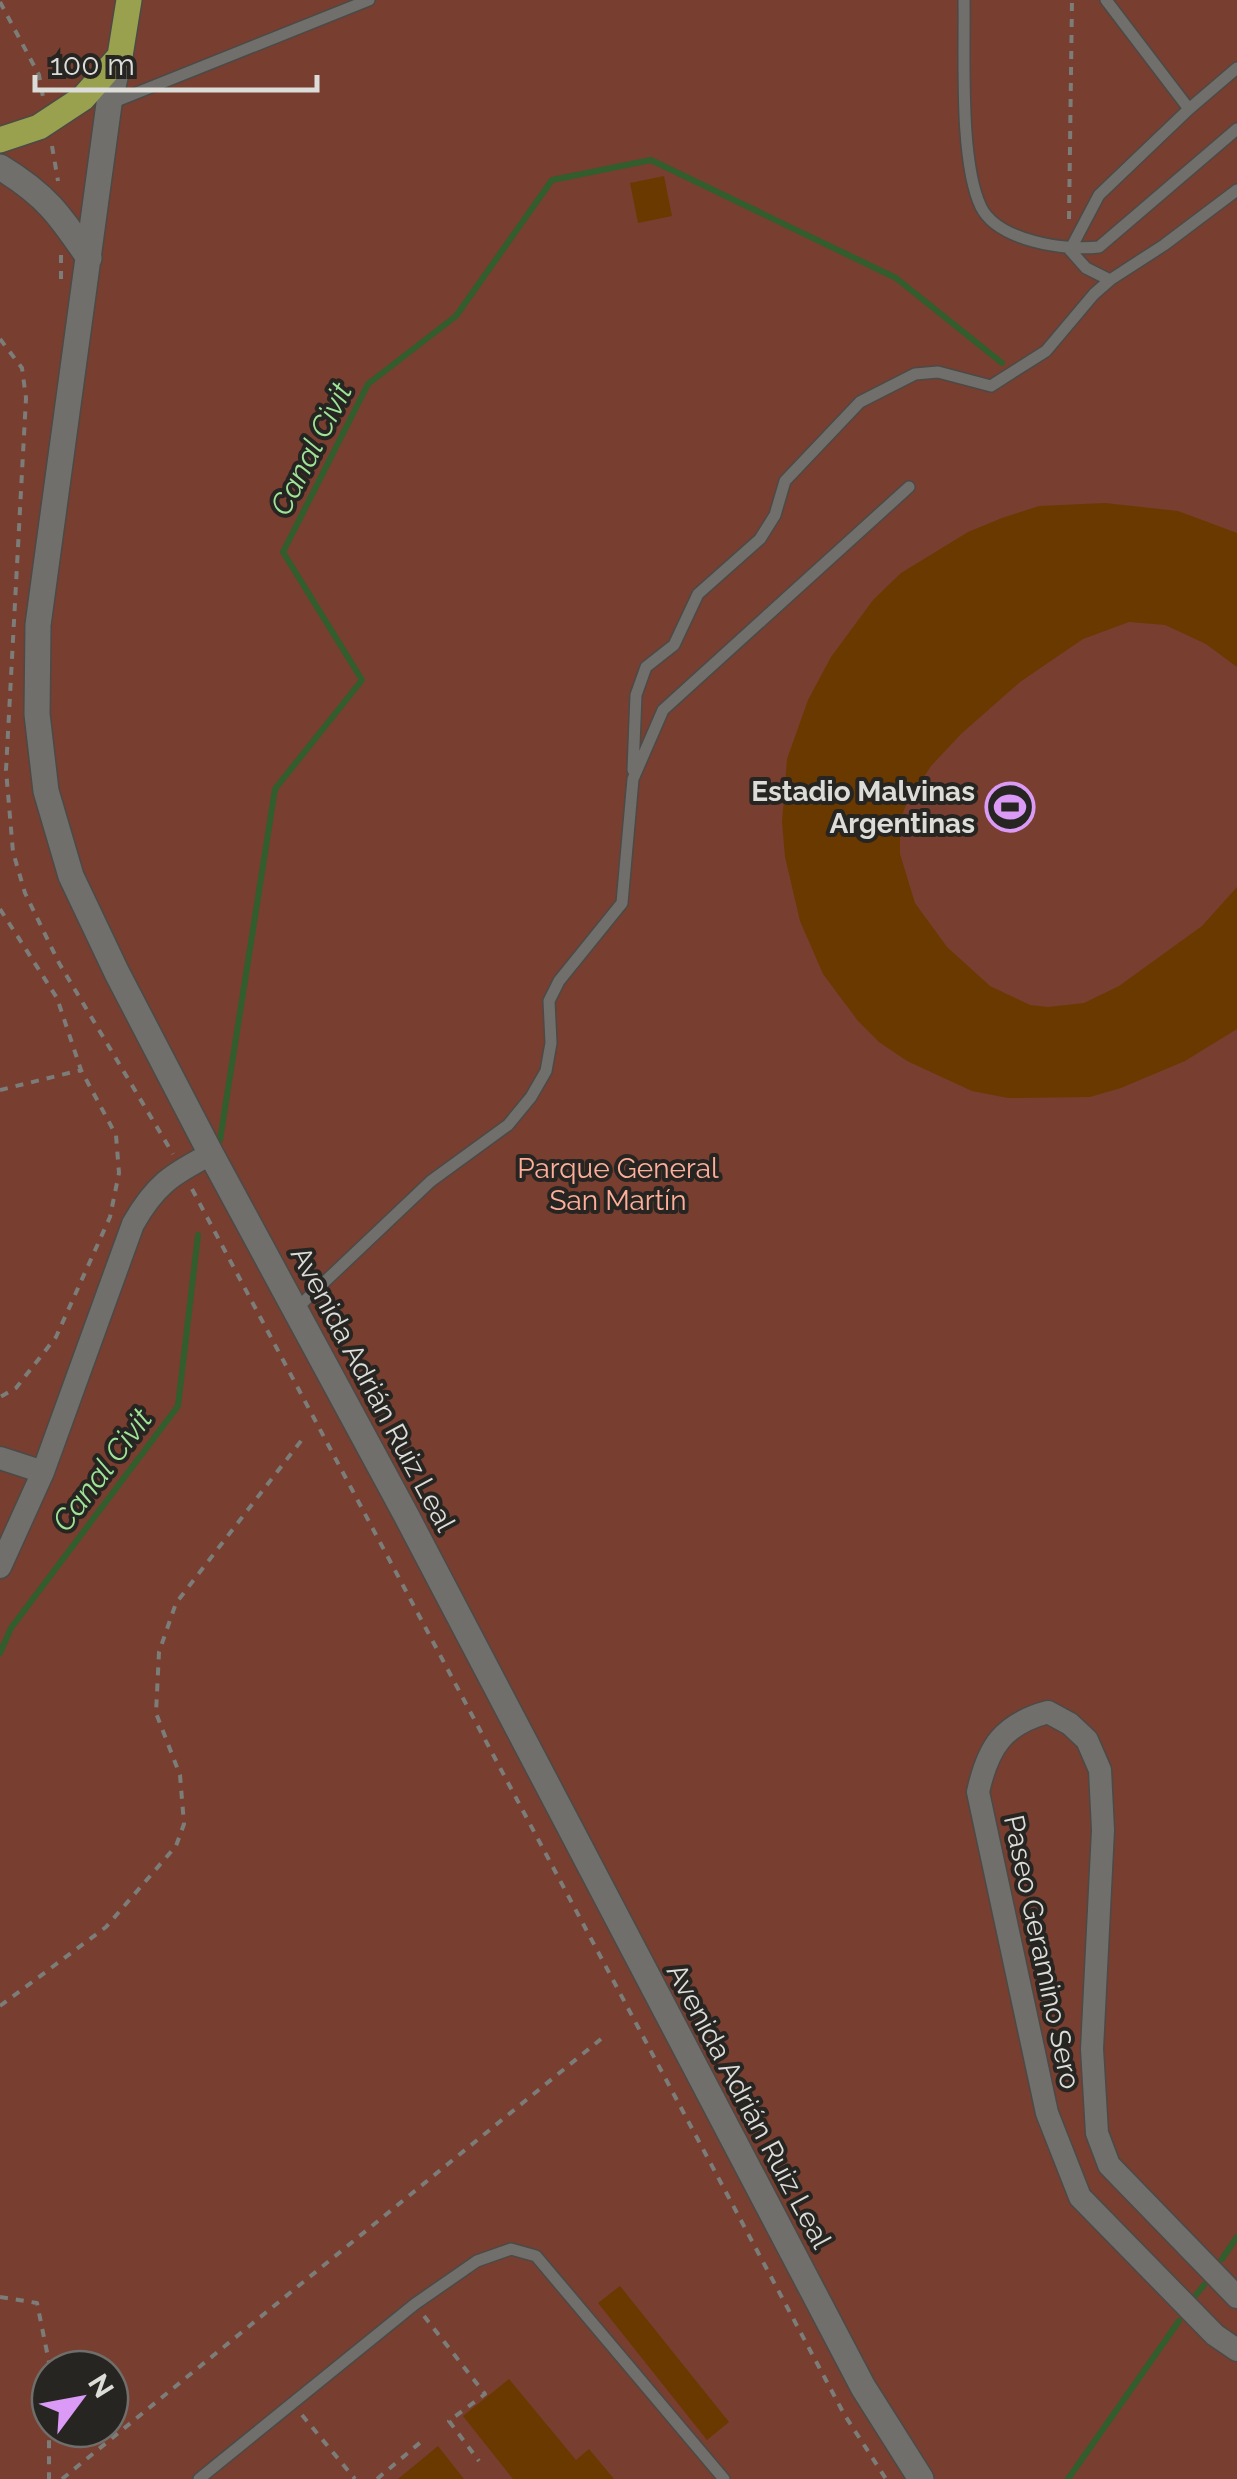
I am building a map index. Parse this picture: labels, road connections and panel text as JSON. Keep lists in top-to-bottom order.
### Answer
{
  "streets": {
    "street": ["Avenida Adrián Ruiz Leal", "Paseo Geramino Sero"]
  },
  "water": ["Canal Civit"],
  "parks": ["Parque General San Martín"],
  "places": {
    "sports": ["Estadio Malvinas Argentinas"]
  },
  "scale_bar": "100 m",
  "north": "top right"
}
